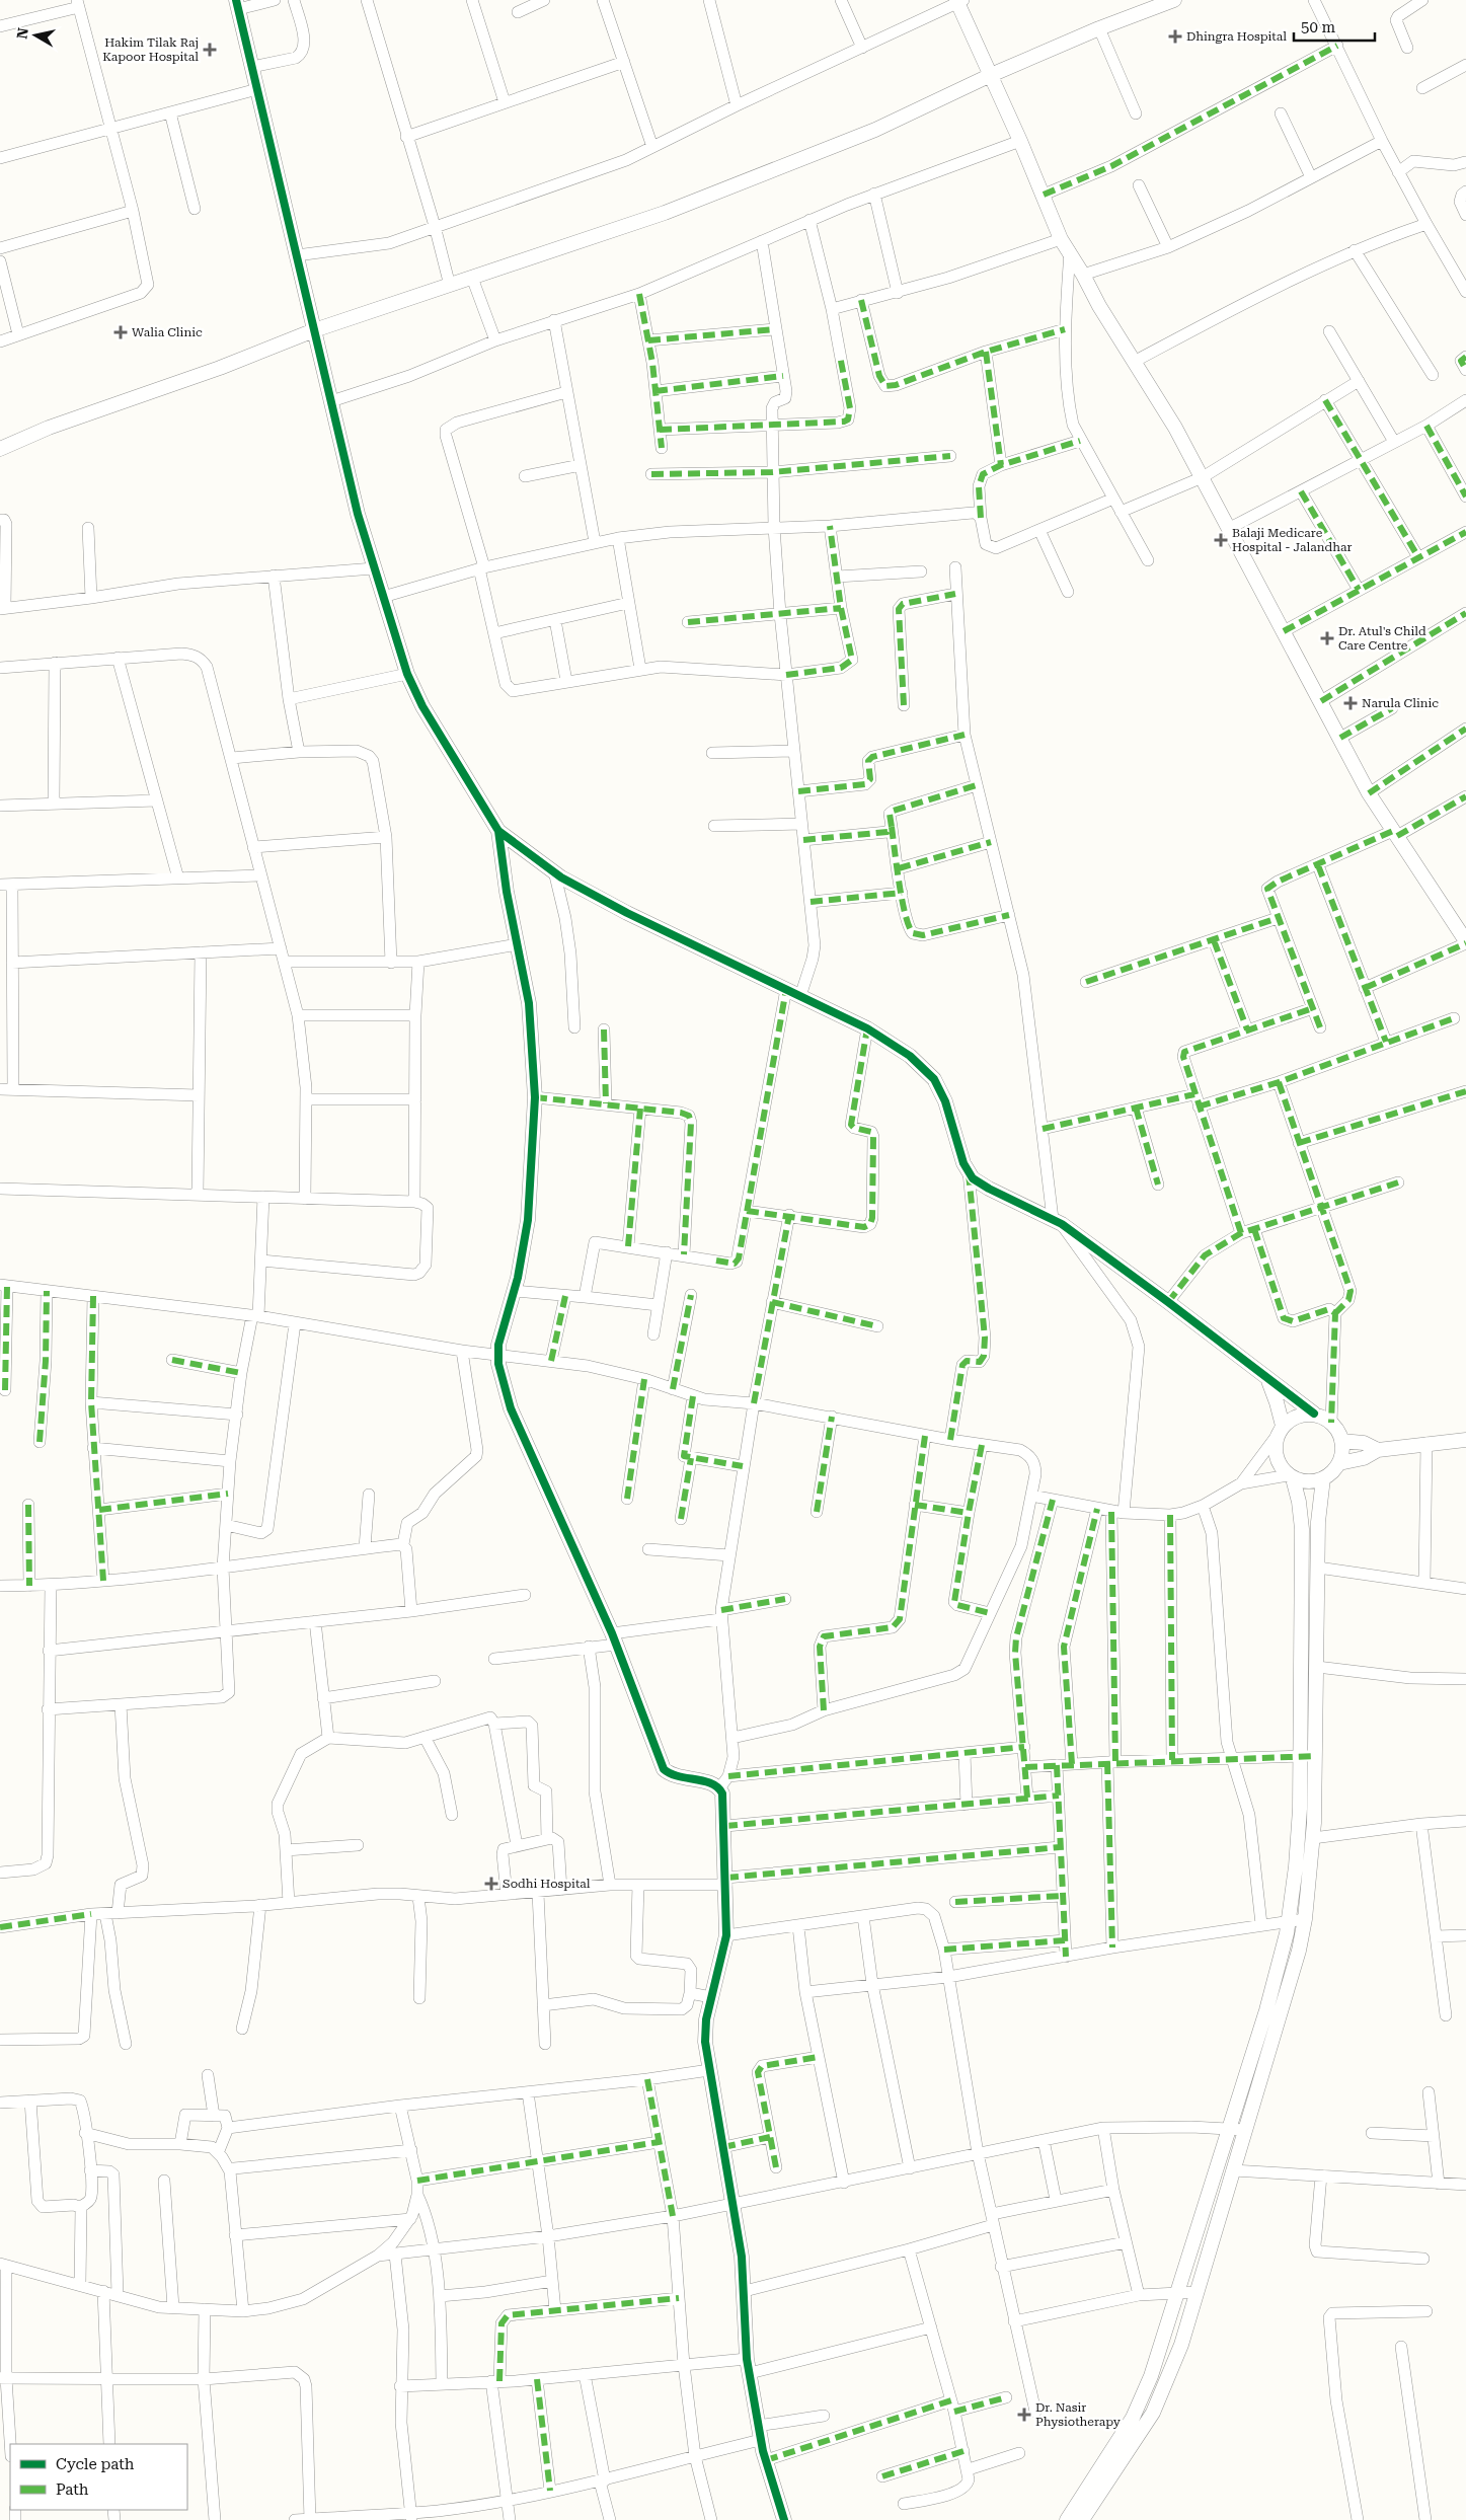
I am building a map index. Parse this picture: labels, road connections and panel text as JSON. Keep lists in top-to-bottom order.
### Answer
{
  "places": {
    "health": [
      "Dhingra Hospital",
      "Hakim Tilak Raj Kapoor Hospital",
      "Walia Clinic",
      "Balaji Medicare Hospital - Jalandhar",
      "Dr. Atul's Child Care Centre",
      "Narula Clinic",
      "Sodhi Hospital",
      "Dr. Nasir Physiotherapy"
    ]
  },
  "legend": ["Cycle path", "Path"],
  "scale_bar": "50 m",
  "north": "left"
}
